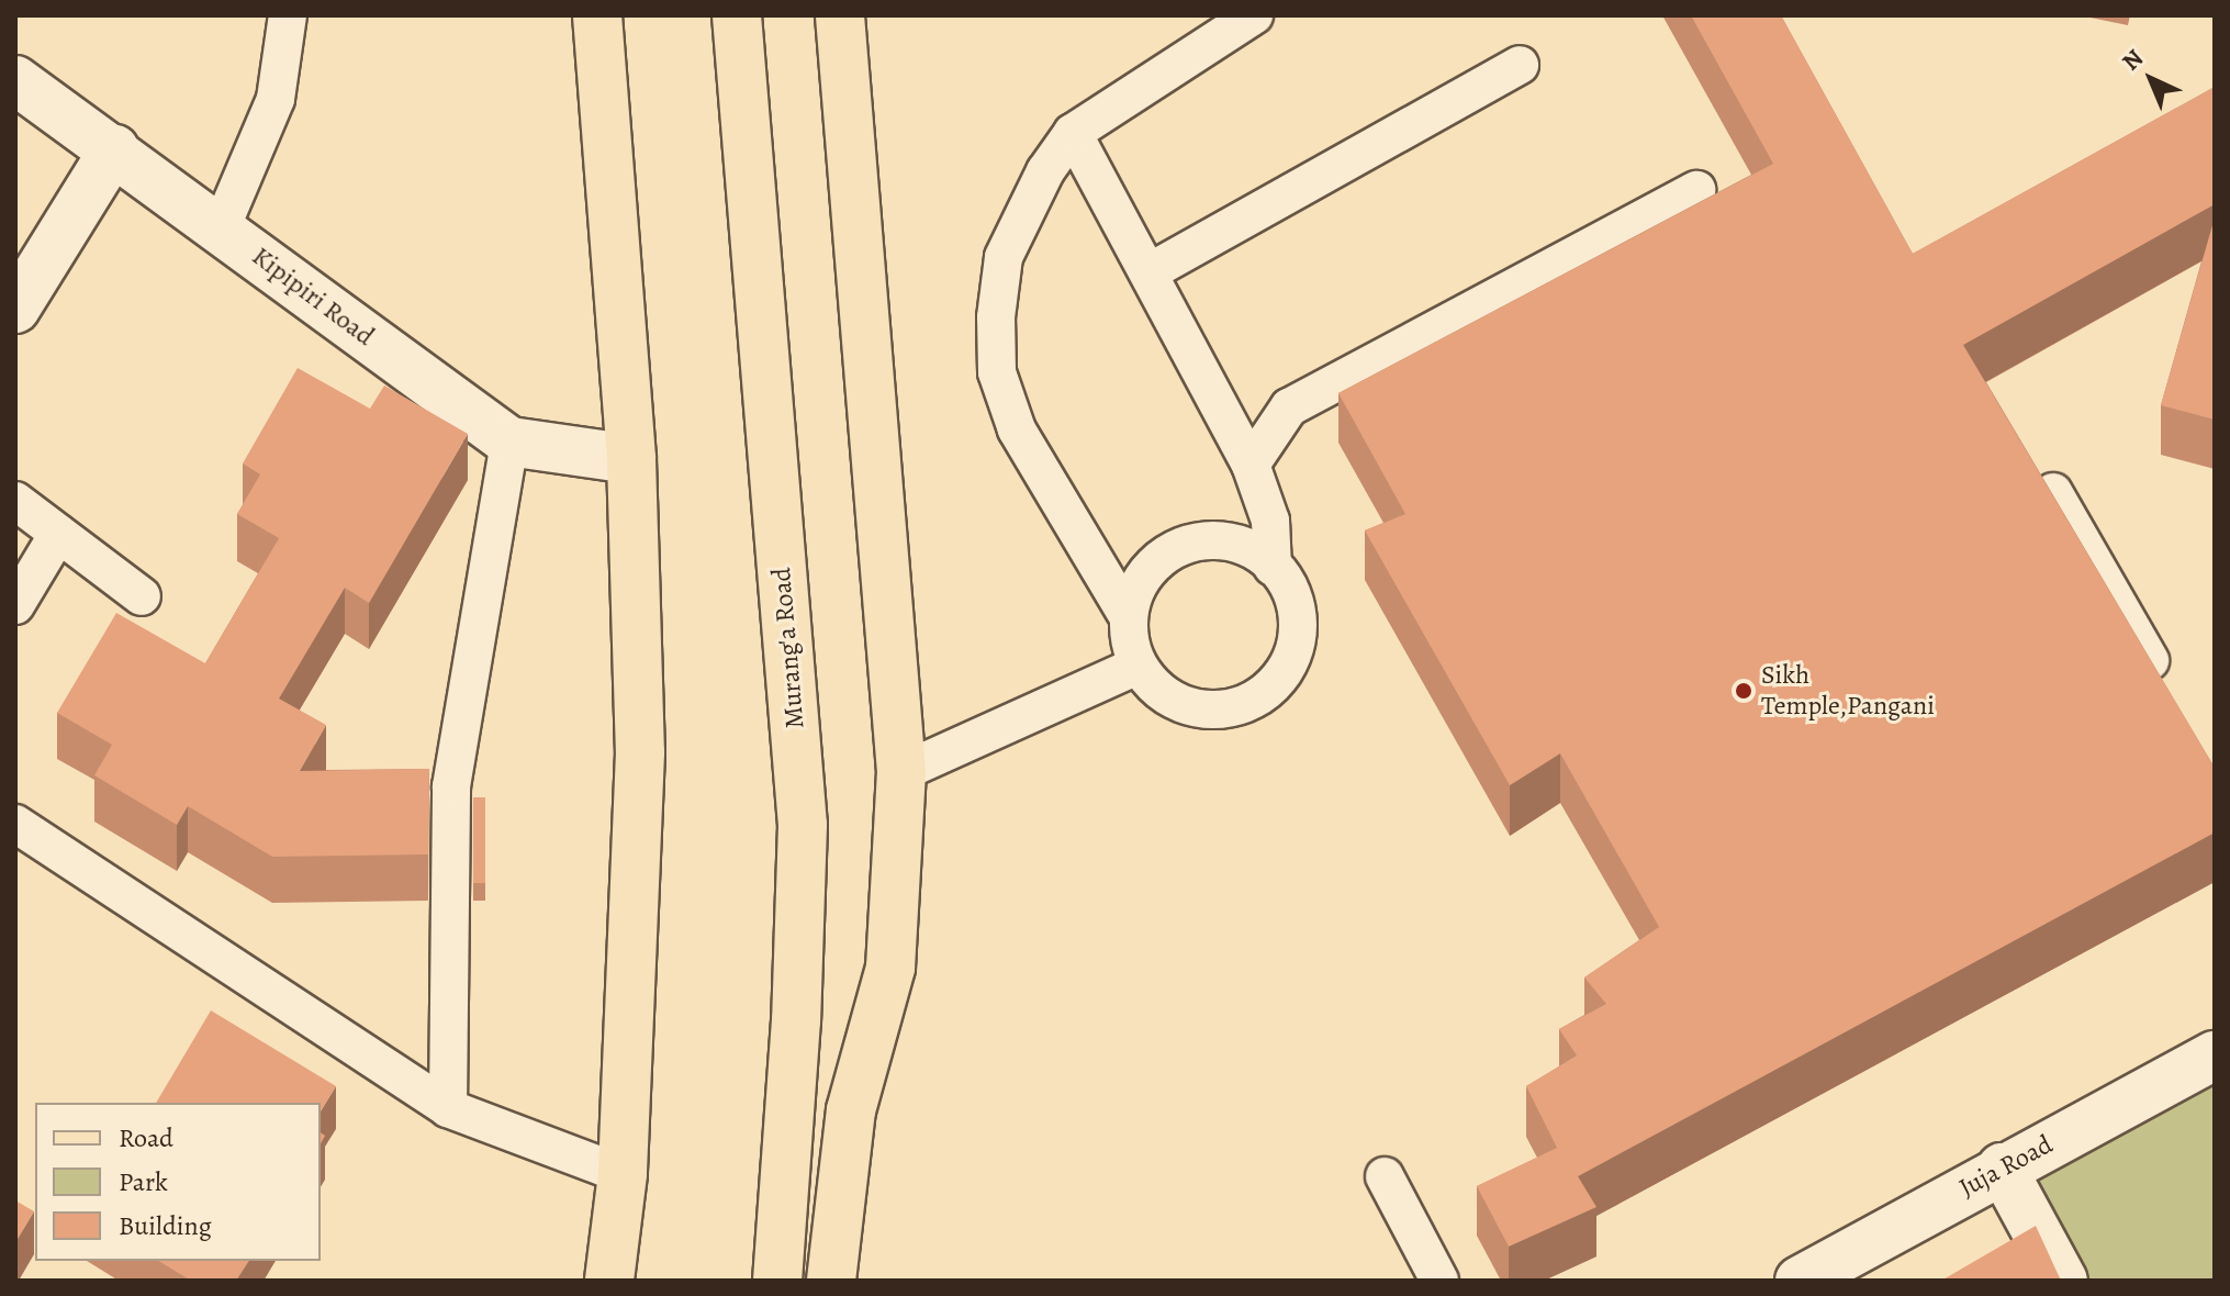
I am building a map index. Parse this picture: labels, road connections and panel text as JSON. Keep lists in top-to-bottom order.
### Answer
{
  "streets": {
    "main road": ["Murang'a Road"],
    "street": ["Kipipiri Road", "Juja Road"]
  },
  "places": ["Sikh Temple,Pangani"],
  "legend": ["Road", "Park", "Building"],
  "north": "top left"
}
